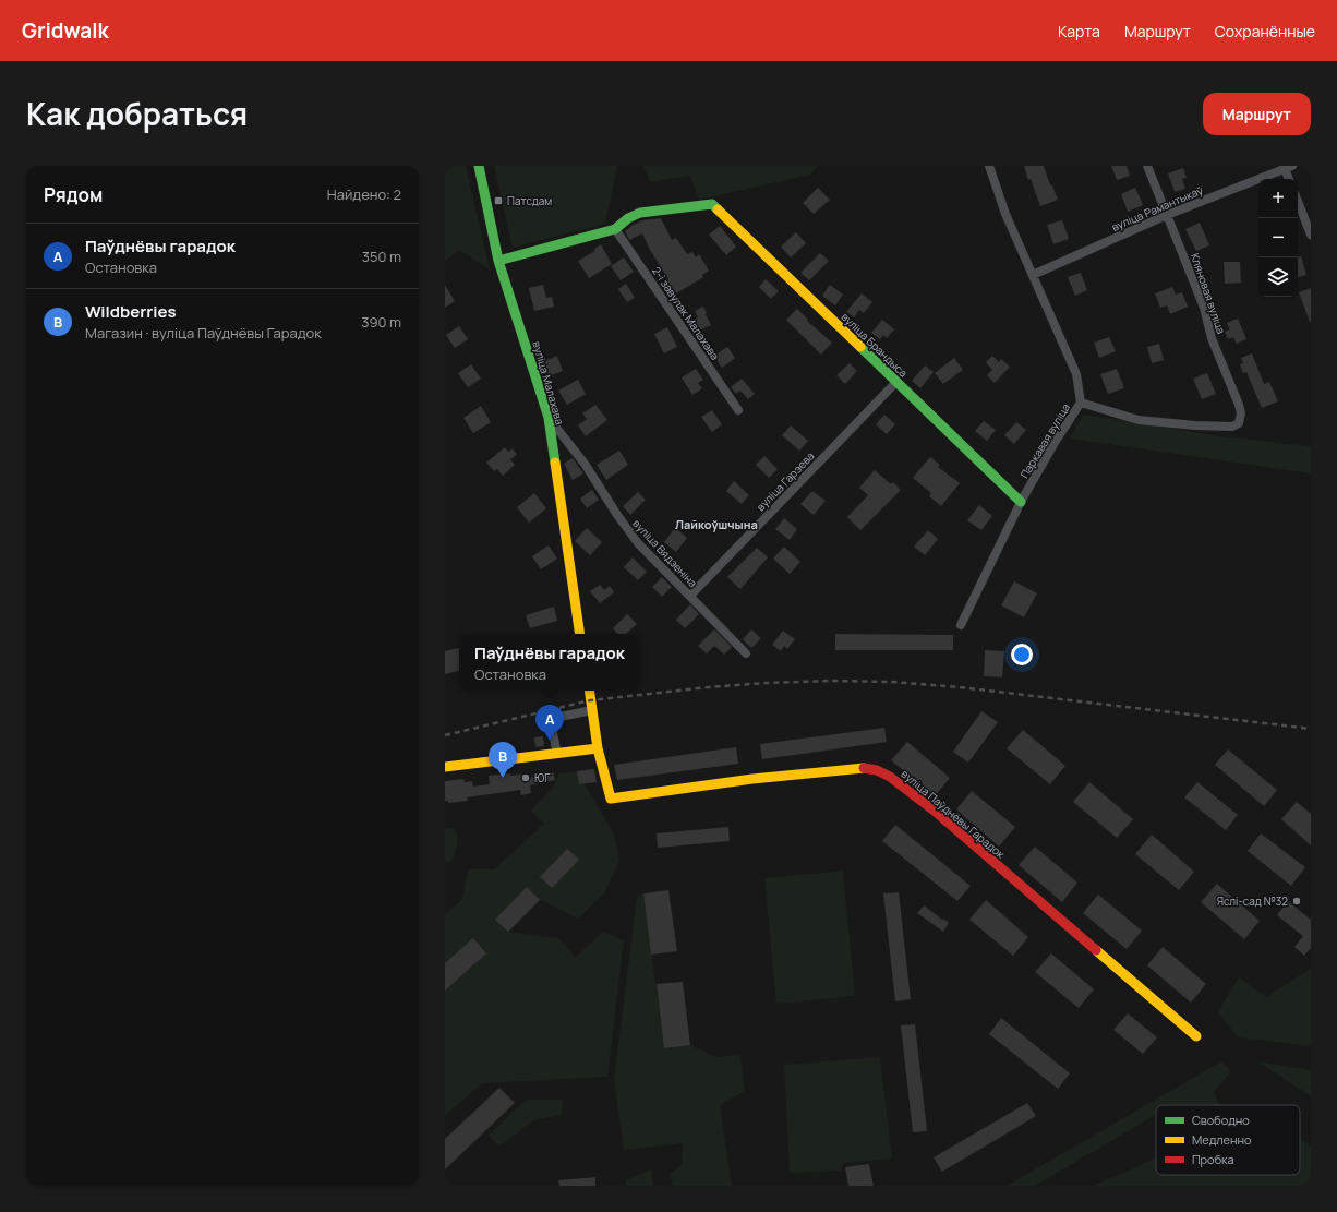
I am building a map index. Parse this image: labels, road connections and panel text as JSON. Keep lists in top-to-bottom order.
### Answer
{
  "streets": {
    "street": [
      "вуліца Рамантыкаў",
      "Кляновая вуліца",
      "2-і завулак Малахава",
      "вуліца Брандыса",
      "вуліца Малахава",
      "Паркавая вуліца",
      "вуліца Гарэева",
      "вуліца Вядзеніна",
      "вуліца Паўднёвы Гарадок"
    ]
  },
  "crossings": [
    ["вуліца Рамантыкаў", "Кляновая вуліца"],
    ["вуліца Рамантыкаў", "Паркавая вуліца"],
    ["Кляновая вуліца", "Паркавая вуліца"],
    ["2-і завулак Малахава", "вуліца Брандыса"],
    ["вуліца Брандыса", "Паркавая вуліца"],
    ["вуліца Брандыса", "вуліца Гарэева"],
    ["вуліца Малахава", "вуліца Вядзеніна"],
    ["вуліца Гарэева", "вуліца Вядзеніна"]
  ],
  "districts": ["Лайкоўшчына"],
  "places": {
    "transit": ["Патсдам"],
    "other": ["ЮГ", "Яслі-сад №32"]
  },
  "legend": ["Свободно", "Медленно", "Пробка"],
  "page": {
    "header": "Gridwalk",
    "nav": ["Карта", "Маршрут", "Сохранённые"],
    "title": "Как добраться",
    "buttons": "Маршрут",
    "heading": ["Рядом", "Найдено: 2"],
    "map_buttons": ["+", "−"],
    "list": [
      {
        "mark": "A",
        "name": "Паўднёвы гарадок",
        "note": "Остановка",
        "value": "350 m"
      },
      {
        "mark": "B",
        "name": "Wildberries",
        "note": "Магазин · вуліца Паўднёвы Гарадок",
        "value": "390 m"
      }
    ],
    "popup": ["Паўднёвы гарадок", "Остановка"],
    "pins": ["A", "B"]
  }
}
